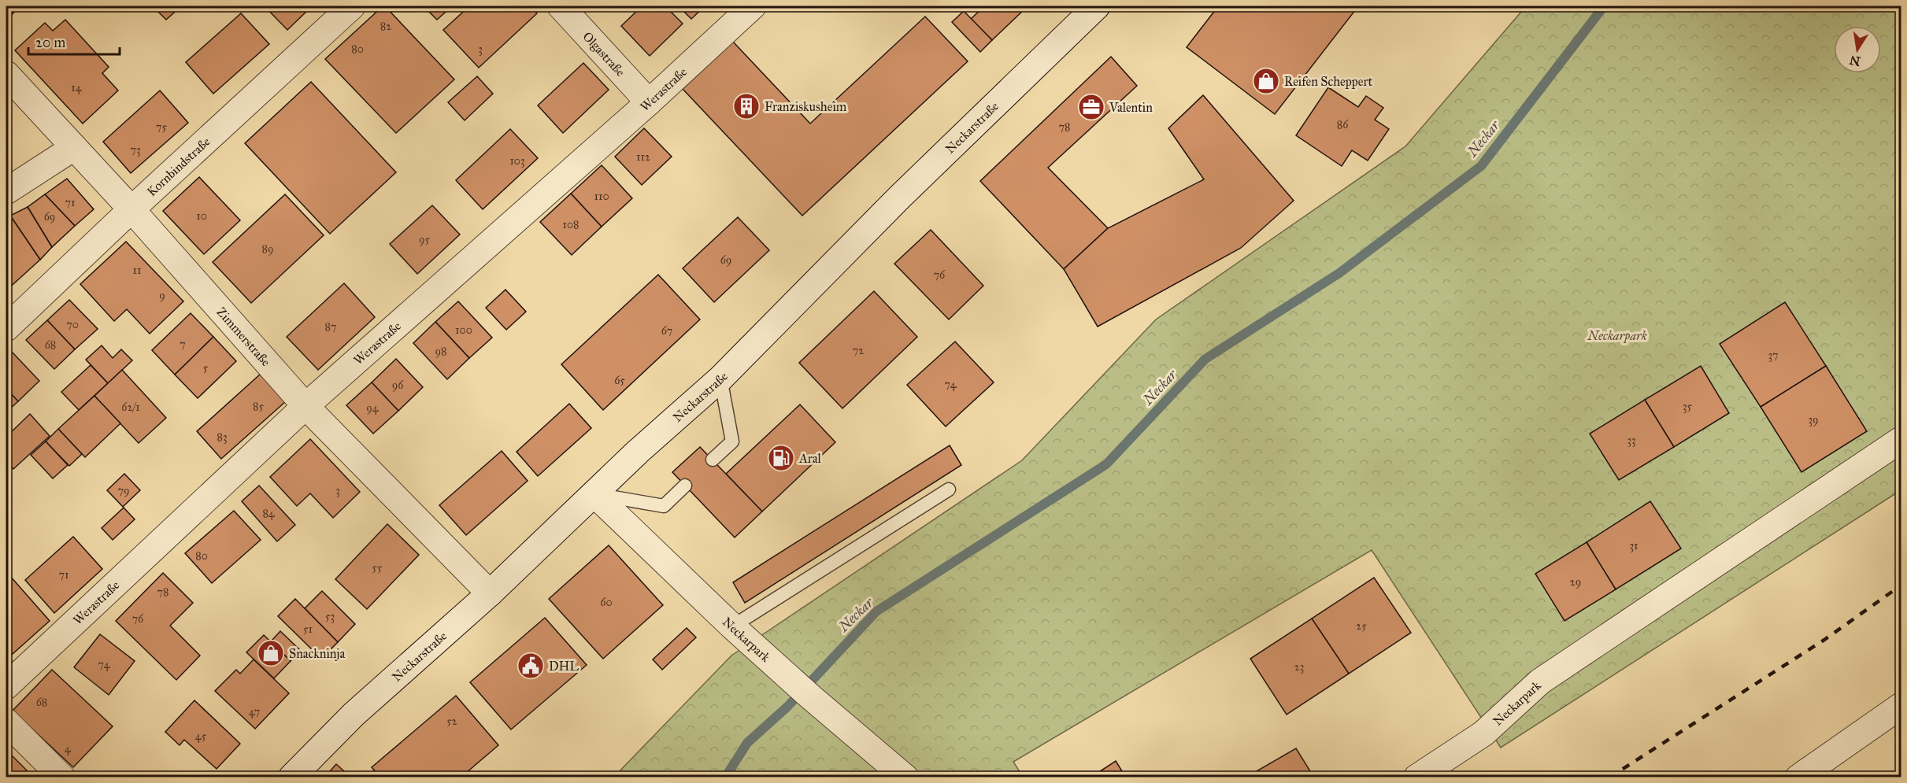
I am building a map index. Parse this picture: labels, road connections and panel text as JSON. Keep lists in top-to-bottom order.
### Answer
{
  "streets": {
    "street": [
      "Olgastraße",
      "Werastraße",
      "Neckarstraße",
      "Kornbindstraße",
      "Zimmerstraße",
      "Neckarpark"
    ]
  },
  "crossings": [
    ["Olgastraße", "Werastraße"],
    ["Werastraße", "Zimmerstraße"],
    ["Neckarstraße", "Zimmerstraße"],
    ["Neckarstraße", "Neckarpark"],
    ["Kornbindstraße", "Zimmerstraße"]
  ],
  "water": ["Neckar"],
  "parks": ["Neckarpark"],
  "places": {
    "shop": ["Reifen Scheppert", "Snackninja"],
    "building": ["Franziskusheim"],
    "office": ["Valentin"],
    "fuel station": ["Aral"],
    "public building": ["DHL"]
  },
  "house_numbers": [
    "82",
    "80",
    "3",
    "14",
    "86",
    "75",
    "78",
    "73",
    "112",
    "103",
    "110",
    "71",
    "10",
    "69",
    "108",
    "95",
    "89",
    "69",
    "11",
    "76",
    "9",
    "70",
    "87",
    "100",
    "67",
    "7",
    "68",
    "72",
    "98",
    "37",
    "5",
    "65",
    "74",
    "96",
    "85",
    "35",
    "62/1",
    "94",
    "39",
    "83",
    "33",
    "79",
    "3",
    "84",
    "31",
    "80",
    "55",
    "71",
    "29",
    "78",
    "60",
    "53",
    "76",
    "25",
    "51",
    "74",
    "23",
    "68",
    "47",
    "52",
    "45",
    "4"
  ],
  "scale_bar": "20 m",
  "north": "bottom"
}
